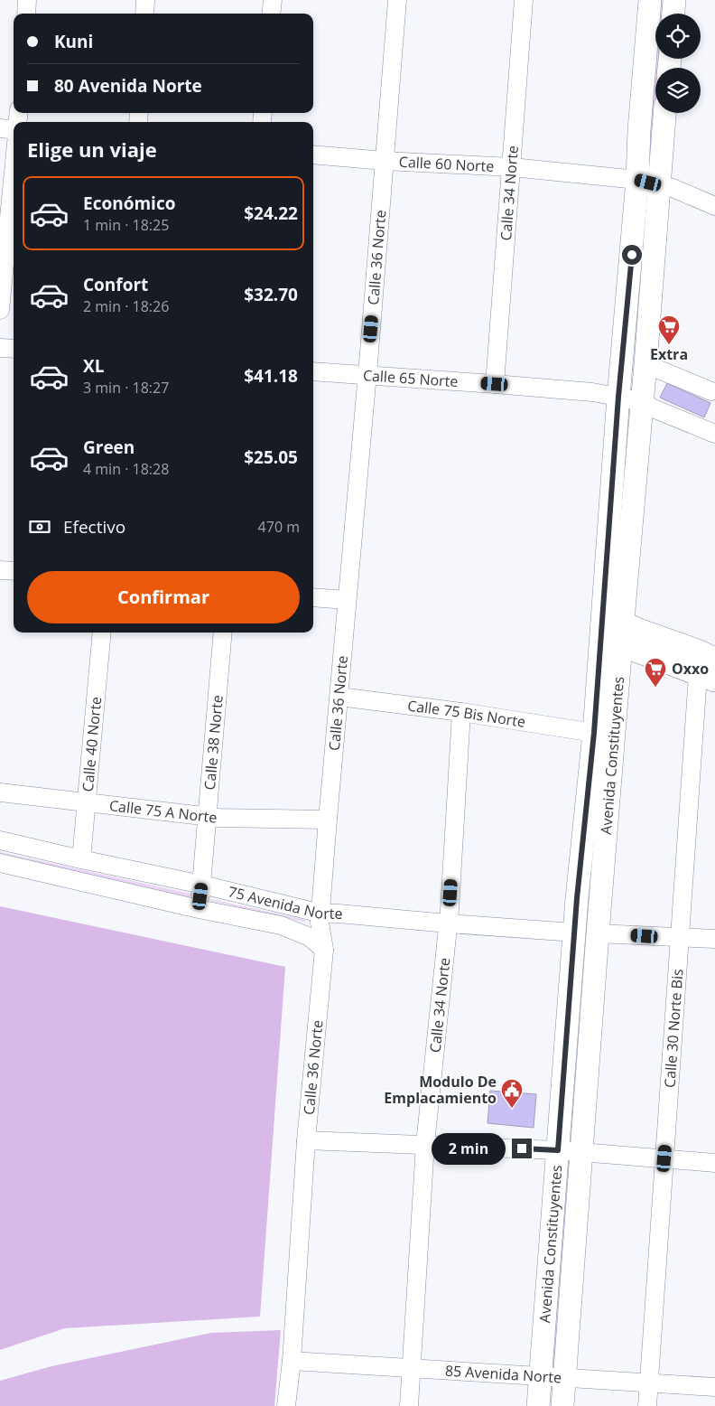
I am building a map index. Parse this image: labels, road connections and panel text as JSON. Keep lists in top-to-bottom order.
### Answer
{
  "streets": {
    "main road": ["Avenida Constituyentes"],
    "street": [
      "Calle 60 Norte",
      "Calle 34 Norte",
      "Calle 36 Norte",
      "Calle 65 Norte",
      "Calle 75 Bis Norte",
      "Calle 38 Norte",
      "Calle 40 Norte",
      "Calle 75 A Norte",
      "75 Avenida Norte",
      "Calle 30 Norte Bis",
      "85 Avenida Norte"
    ]
  },
  "crossings": [
    ["Calle 60 Norte", "Calle 34 Norte"],
    ["Calle 60 Norte", "Calle 36 Norte"],
    ["Calle 60 Norte", "Avenida Constituyentes"],
    ["Calle 34 Norte", "Calle 65 Norte"],
    ["Calle 34 Norte", "Calle 75 Bis Norte"],
    ["Calle 34 Norte", "75 Avenida Norte"],
    ["Calle 34 Norte", "85 Avenida Norte"],
    ["Calle 36 Norte", "Calle 65 Norte"],
    ["Calle 36 Norte", "Calle 75 Bis Norte"],
    ["Calle 36 Norte", "Calle 75 A Norte"],
    ["Calle 36 Norte", "75 Avenida Norte"],
    ["Calle 36 Norte", "85 Avenida Norte"],
    ["Calle 65 Norte", "Avenida Constituyentes"],
    ["Calle 75 Bis Norte", "Avenida Constituyentes"],
    ["Calle 38 Norte", "Calle 75 A Norte"],
    ["Calle 38 Norte", "75 Avenida Norte"],
    ["Calle 40 Norte", "Calle 75 A Norte"],
    ["Calle 40 Norte", "75 Avenida Norte"],
    ["Avenida Constituyentes", "75 Avenida Norte"],
    ["Avenida Constituyentes", "85 Avenida Norte"],
    ["Calle 30 Norte Bis", "85 Avenida Norte"]
  ],
  "places": {
    "supermarket": ["Extra", "Oxxo"],
    "public building": ["Modulo De Emplacamiento"]
  },
  "page": {
    "banner": ["Kuni", "80 Avenida Norte"],
    "heading": "Elige un viaje",
    "list": [
      {
        "name": "Económico",
        "note": "1 min · 18:25",
        "value": "$24.22"
      },
      {
        "name": "Confort",
        "note": "2 min · 18:26",
        "value": "$32.70"
      },
      {
        "name": "XL",
        "note": "3 min · 18:27",
        "value": "$41.18"
      },
      {
        "name": "Green",
        "note": "4 min · 18:28",
        "value": "$25.05"
      }
    ],
    "pay": ["Efectivo", "470 m"],
    "buttons": "Confirmar",
    "bubble": "2 min"
  }
}
